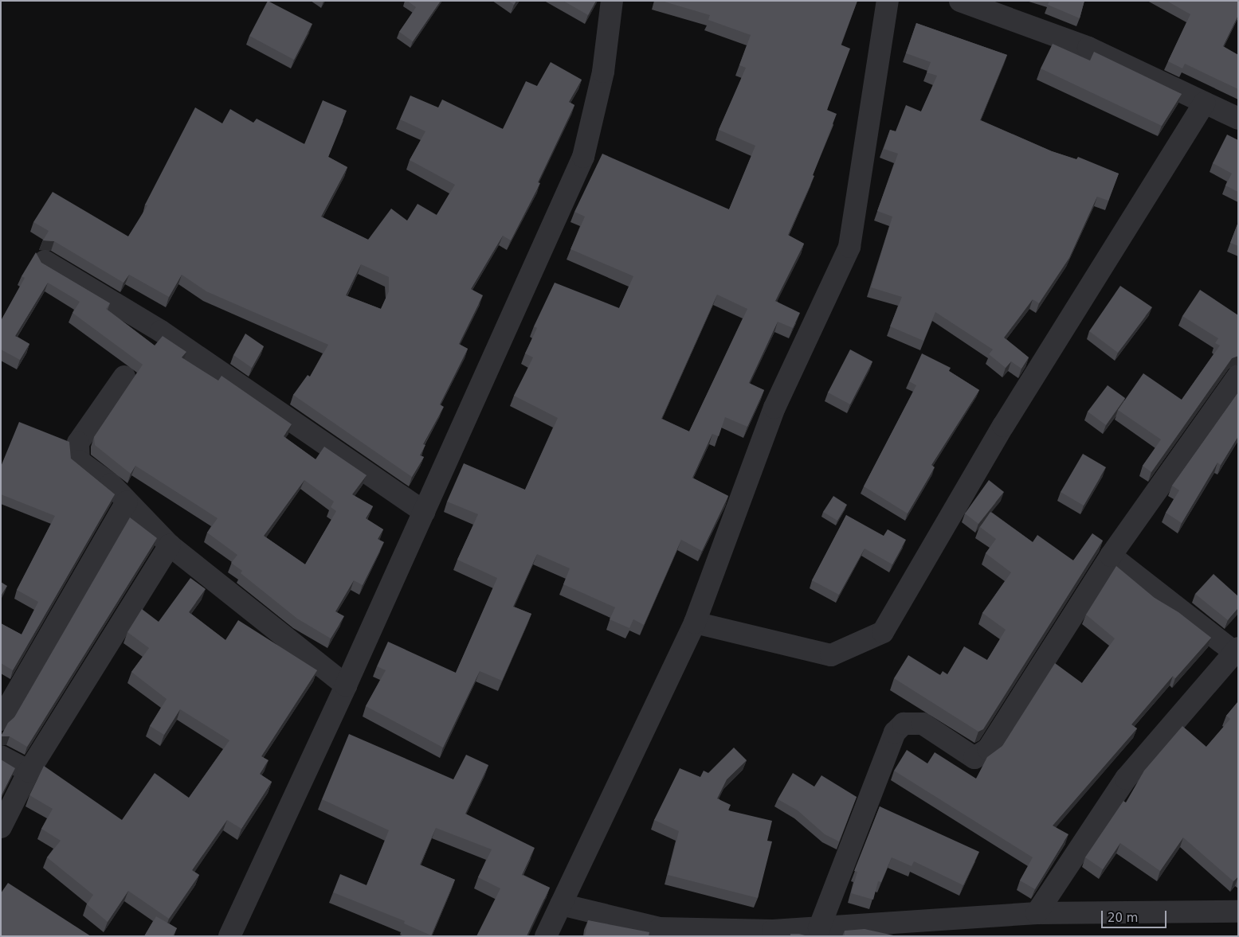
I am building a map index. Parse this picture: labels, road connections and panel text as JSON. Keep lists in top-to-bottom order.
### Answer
{
  "scale_bar": "20 m"
}
